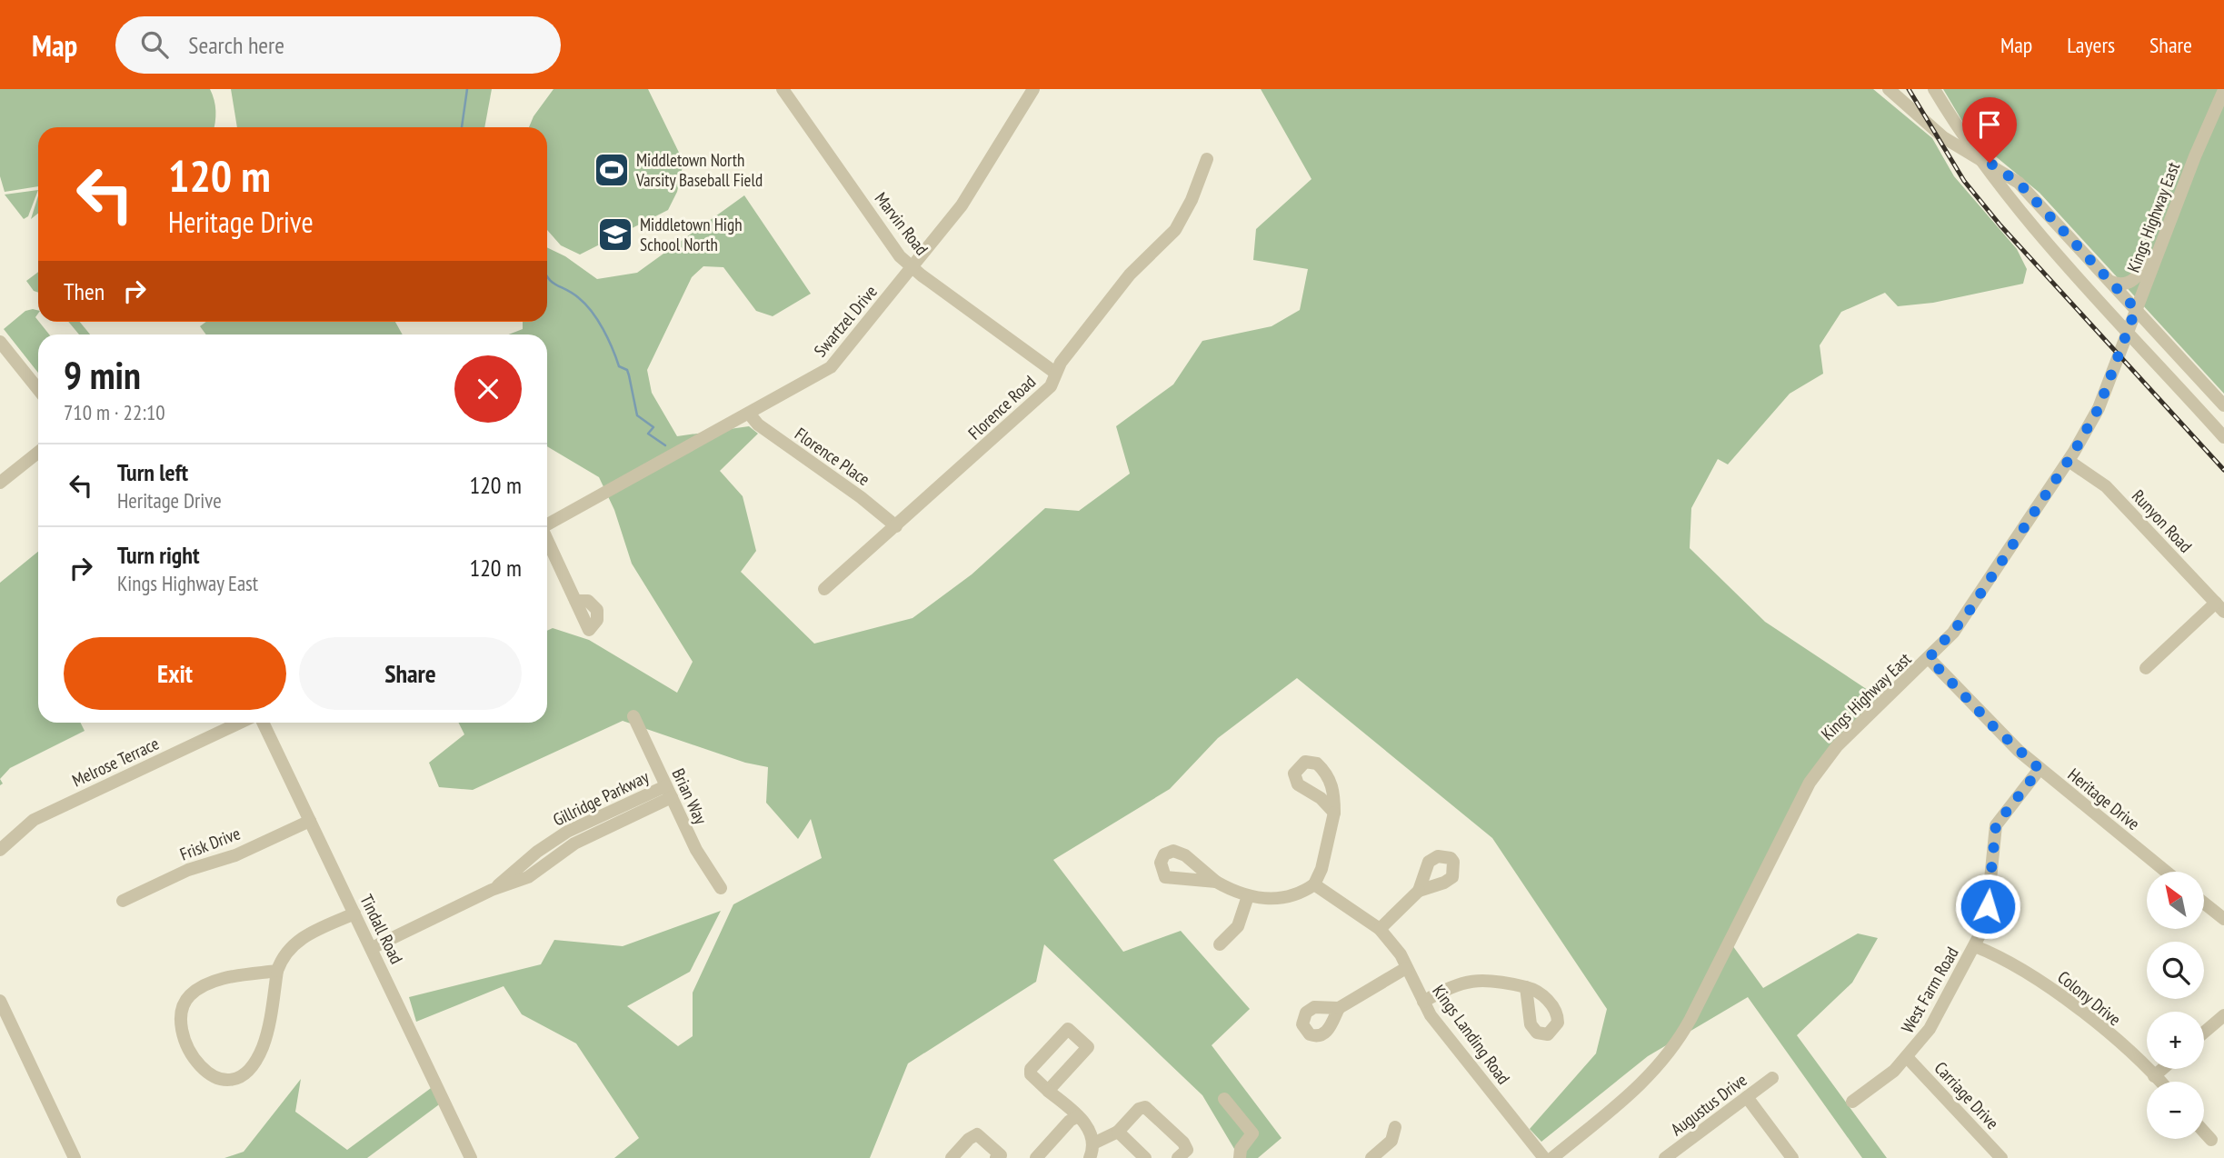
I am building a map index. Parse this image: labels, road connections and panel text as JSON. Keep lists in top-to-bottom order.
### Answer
{
  "streets": {
    "street": [
      "Kings Highway East",
      "Marvin Road",
      "Swartzel Drive",
      "Florence Road",
      "Florence Place",
      "Runyon Road",
      "Melrose Terrace",
      "Brian Way",
      "Gillridge Parkway",
      "Heritage Drive",
      "Frisk Drive",
      "Tindall Road",
      "West Farm Road",
      "Colony Drive",
      "Kings Landing Road",
      "Carriage Drive",
      "Augustus Drive"
    ]
  },
  "crossings": [
    ["Kings Highway East", "Runyon Road"],
    ["Kings Highway East", "Heritage Drive"],
    ["Marvin Road", "Swartzel Drive"],
    ["Marvin Road", "Florence Road"],
    ["Swartzel Drive", "Florence Place"],
    ["Florence Road", "Florence Place"],
    ["Brian Way", "Gillridge Parkway"],
    ["Gillridge Parkway", "Tindall Road"],
    ["Heritage Drive", "West Farm Road"],
    ["Frisk Drive", "Tindall Road"],
    ["West Farm Road", "Colony Drive"],
    ["West Farm Road", "Carriage Drive"]
  ],
  "places": {
    "sports": ["Middletown North Varsity Baseball Field"],
    "school or university": ["Middletown High School North"]
  },
  "north": "top left",
  "page": {
    "header": "Map",
    "search": "Search here",
    "nav": ["Map", "Layers", "Share"],
    "turn": ["120 m", "Heritage Drive"],
    "then": "Then",
    "heading": ["9 min", "710 m · 22:10"],
    "list": [
      {
        "name": "Turn left",
        "note": "Heritage Drive",
        "value": "120 m"
      },
      {
        "name": "Turn right",
        "note": "Kings Highway East",
        "value": "120 m"
      }
    ],
    "buttons": ["Exit", "Share"],
    "map_buttons": ["+", "−"]
  }
}
